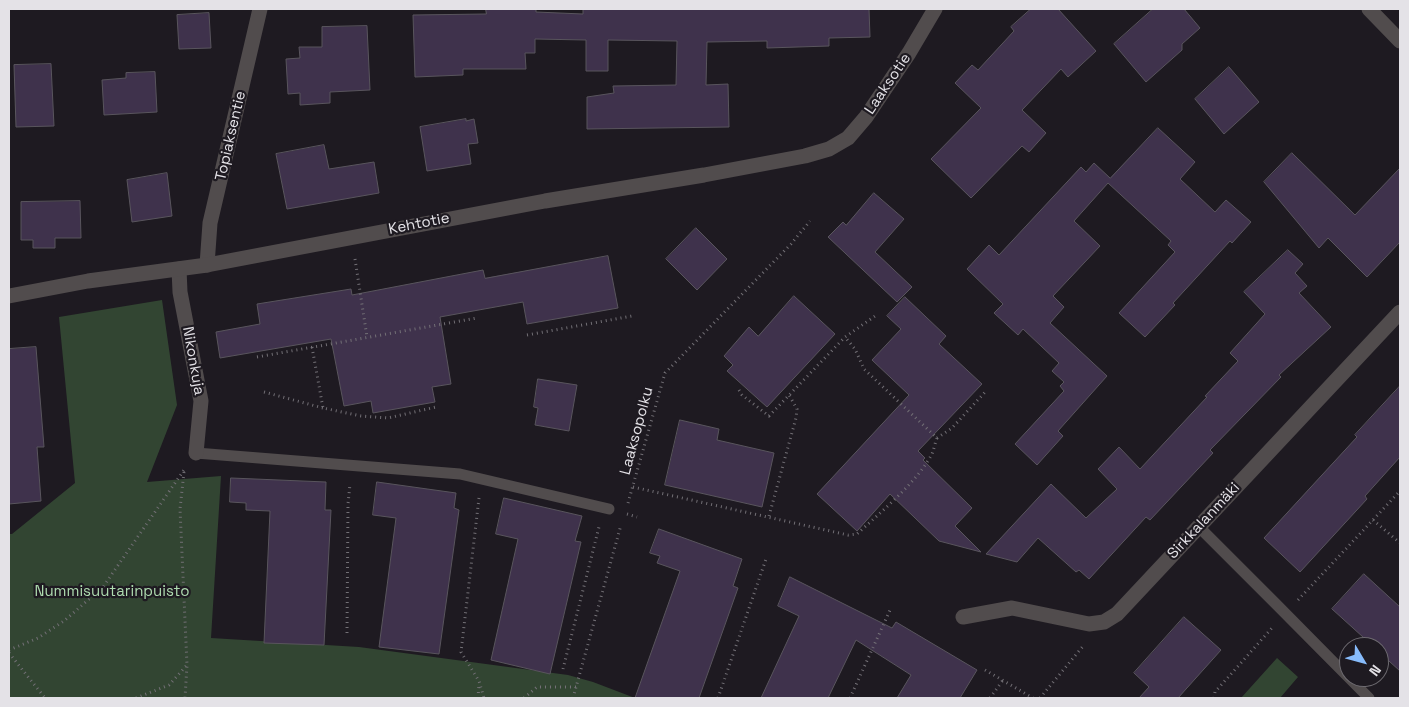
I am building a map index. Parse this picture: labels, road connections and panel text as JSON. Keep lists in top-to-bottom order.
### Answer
{
  "streets": {
    "street": [
      "Laaksotie",
      "Topiaksentie",
      "Kehtotie",
      "Nikonkuja",
      "Sirkkalanmäki"
    ],
    "path": ["Laaksopolku"]
  },
  "crossings": [
    ["Laaksotie", "Kehtotie"],
    ["Topiaksentie", "Kehtotie"],
    ["Kehtotie", "Nikonkuja"]
  ],
  "parks": ["Nummisuutarinpuisto"],
  "north": "bottom right"
}
